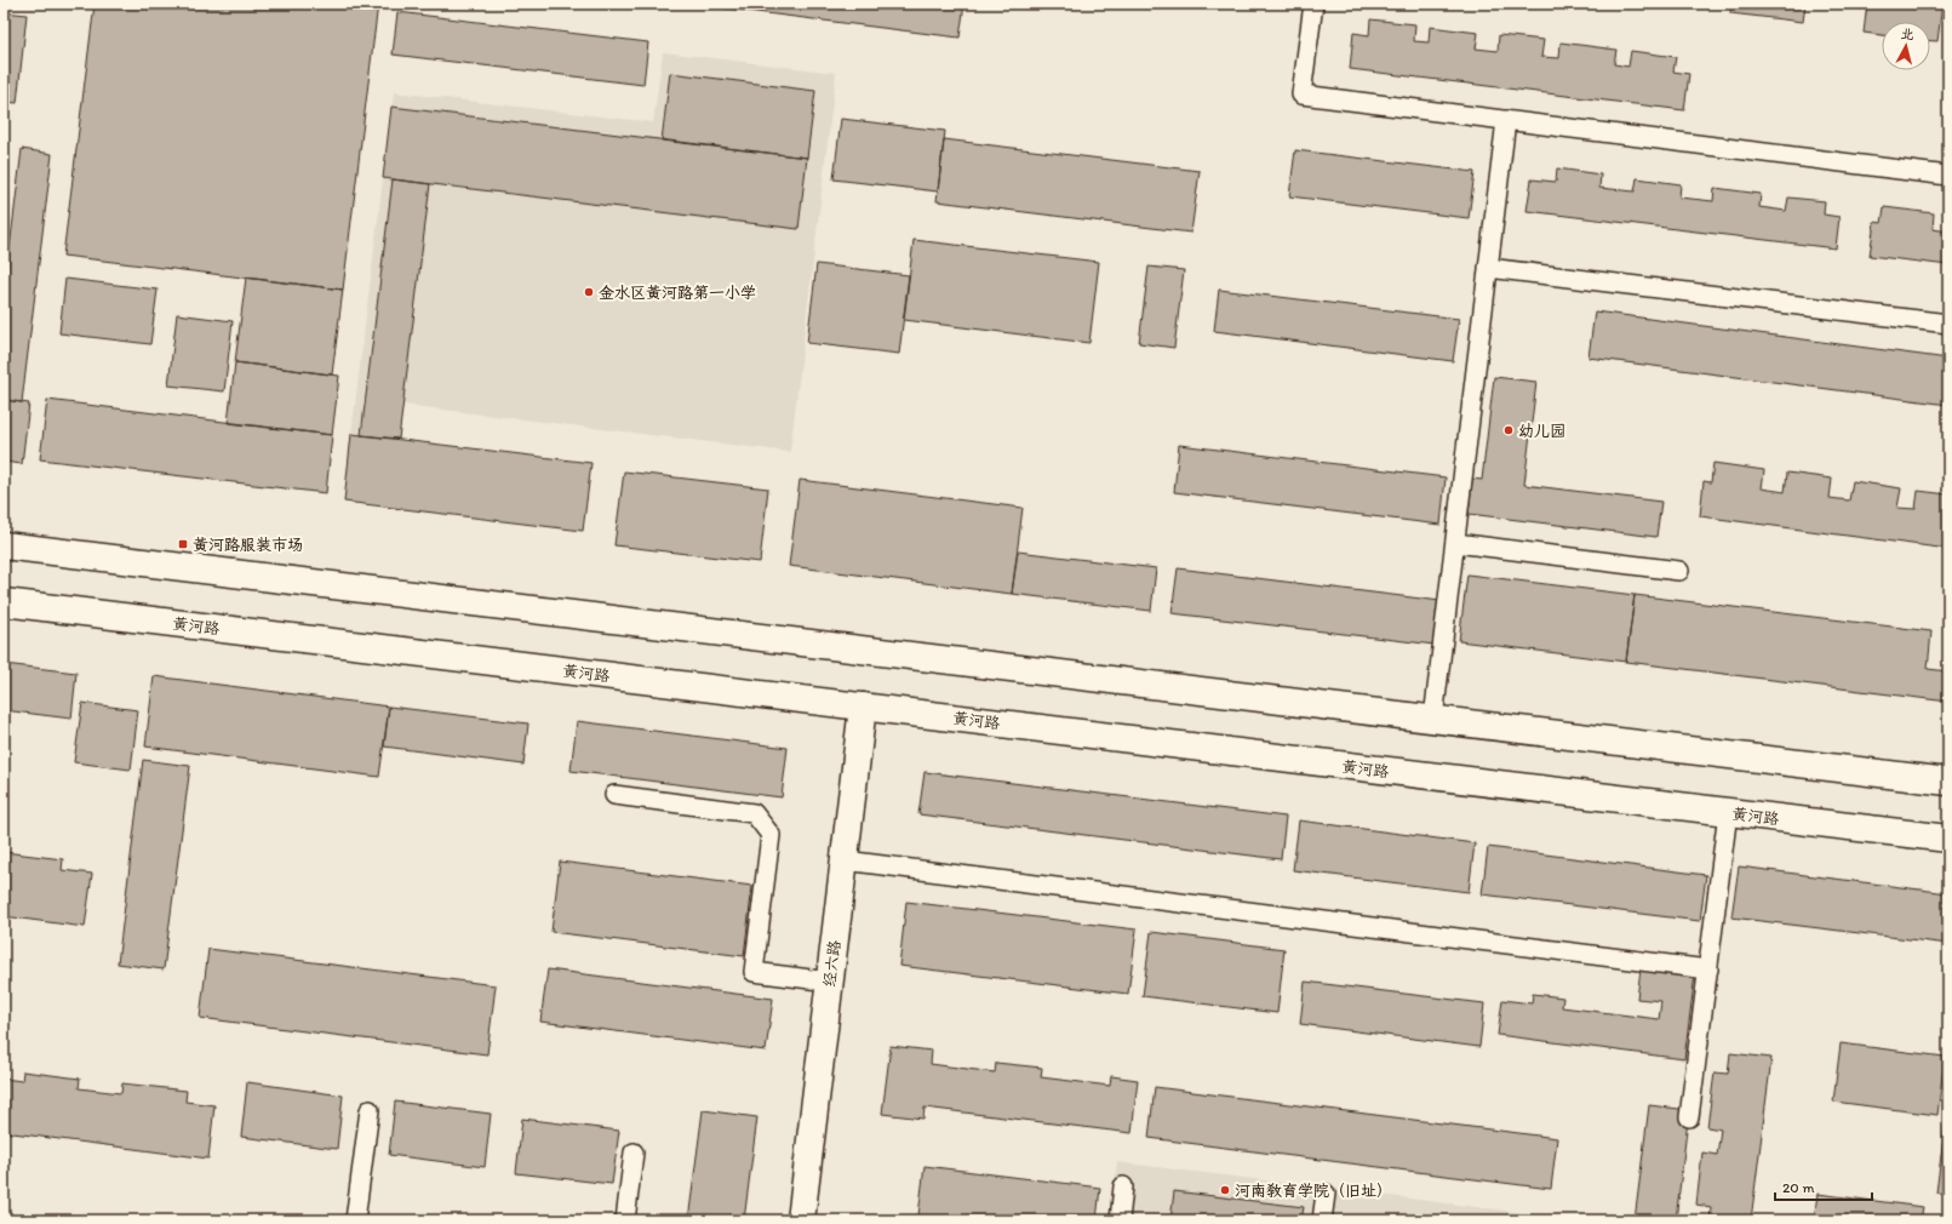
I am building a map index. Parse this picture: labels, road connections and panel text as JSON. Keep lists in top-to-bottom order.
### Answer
{
  "streets": {
    "main road": ["黄河路", "经六路"]
  },
  "crossings": [
    ["黄河路", "经六路"]
  ],
  "places": {
    "other": ["金水区黄河路第一小学", "幼儿园", "河南教育学院（旧址）"],
    "transit": ["黄河路服装市场"]
  },
  "scale_bar": "20 m",
  "north": "top"
}
